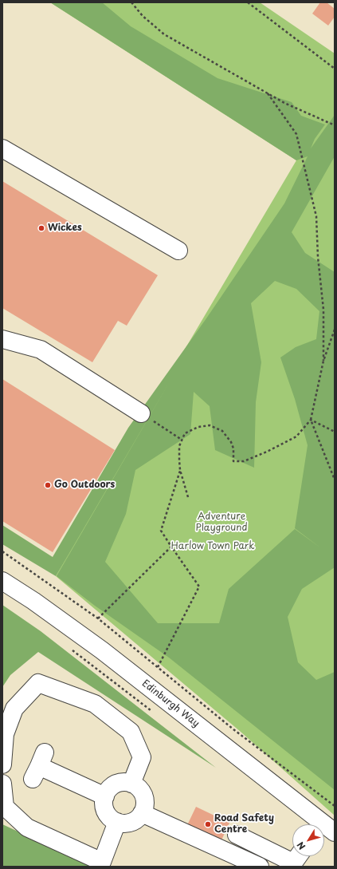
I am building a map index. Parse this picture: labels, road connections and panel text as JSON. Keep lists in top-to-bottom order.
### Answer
{
  "streets": {
    "main road": ["Edinburgh Way"]
  },
  "parks": ["Adventure Playground", "Harlow Town Park"],
  "places": ["Wickes", "Go Outdoors", "Road Safety Centre"],
  "north": "bottom left"
}
